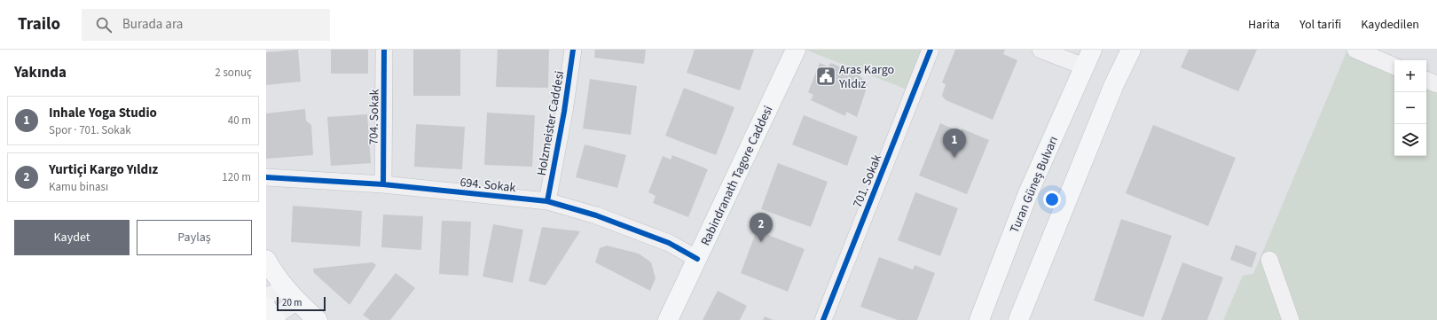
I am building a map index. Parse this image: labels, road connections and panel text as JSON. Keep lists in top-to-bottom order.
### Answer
{
  "streets": {
    "main road": ["Rabindranath Tagore Caddesi", "Turan Güneş Bulvarı"],
    "street": [
      "704. Sokak",
      "Holzmeister Caddesi",
      "701. Sokak",
      "694. Sokak"
    ]
  },
  "crossings": [
    ["704. Sokak", "694. Sokak"],
    ["Holzmeister Caddesi", "694. Sokak"],
    ["Rabindranath Tagore Caddesi", "694. Sokak"]
  ],
  "places": {
    "public building": ["Aras Kargo Yıldız"]
  },
  "scale_bar": "20 m",
  "page": {
    "header": "Trailo",
    "search": "Burada ara",
    "nav": ["Harita", "Yol tarifi", "Kaydedilen"],
    "heading": ["Yakında", "2 sonuç"],
    "map_buttons": ["+", "−"],
    "list": [
      {
        "mark": "1",
        "name": "Inhale Yoga Studio",
        "note": "Spor · 701. Sokak",
        "value": "40 m"
      },
      {
        "mark": "2",
        "name": "Yurtiçi Kargo Yıldız",
        "note": "Kamu binası",
        "value": "120 m"
      }
    ],
    "pins": ["1", "2"],
    "buttons": ["Kaydet", "Paylaş"],
    "scale": "20 m"
  }
}
